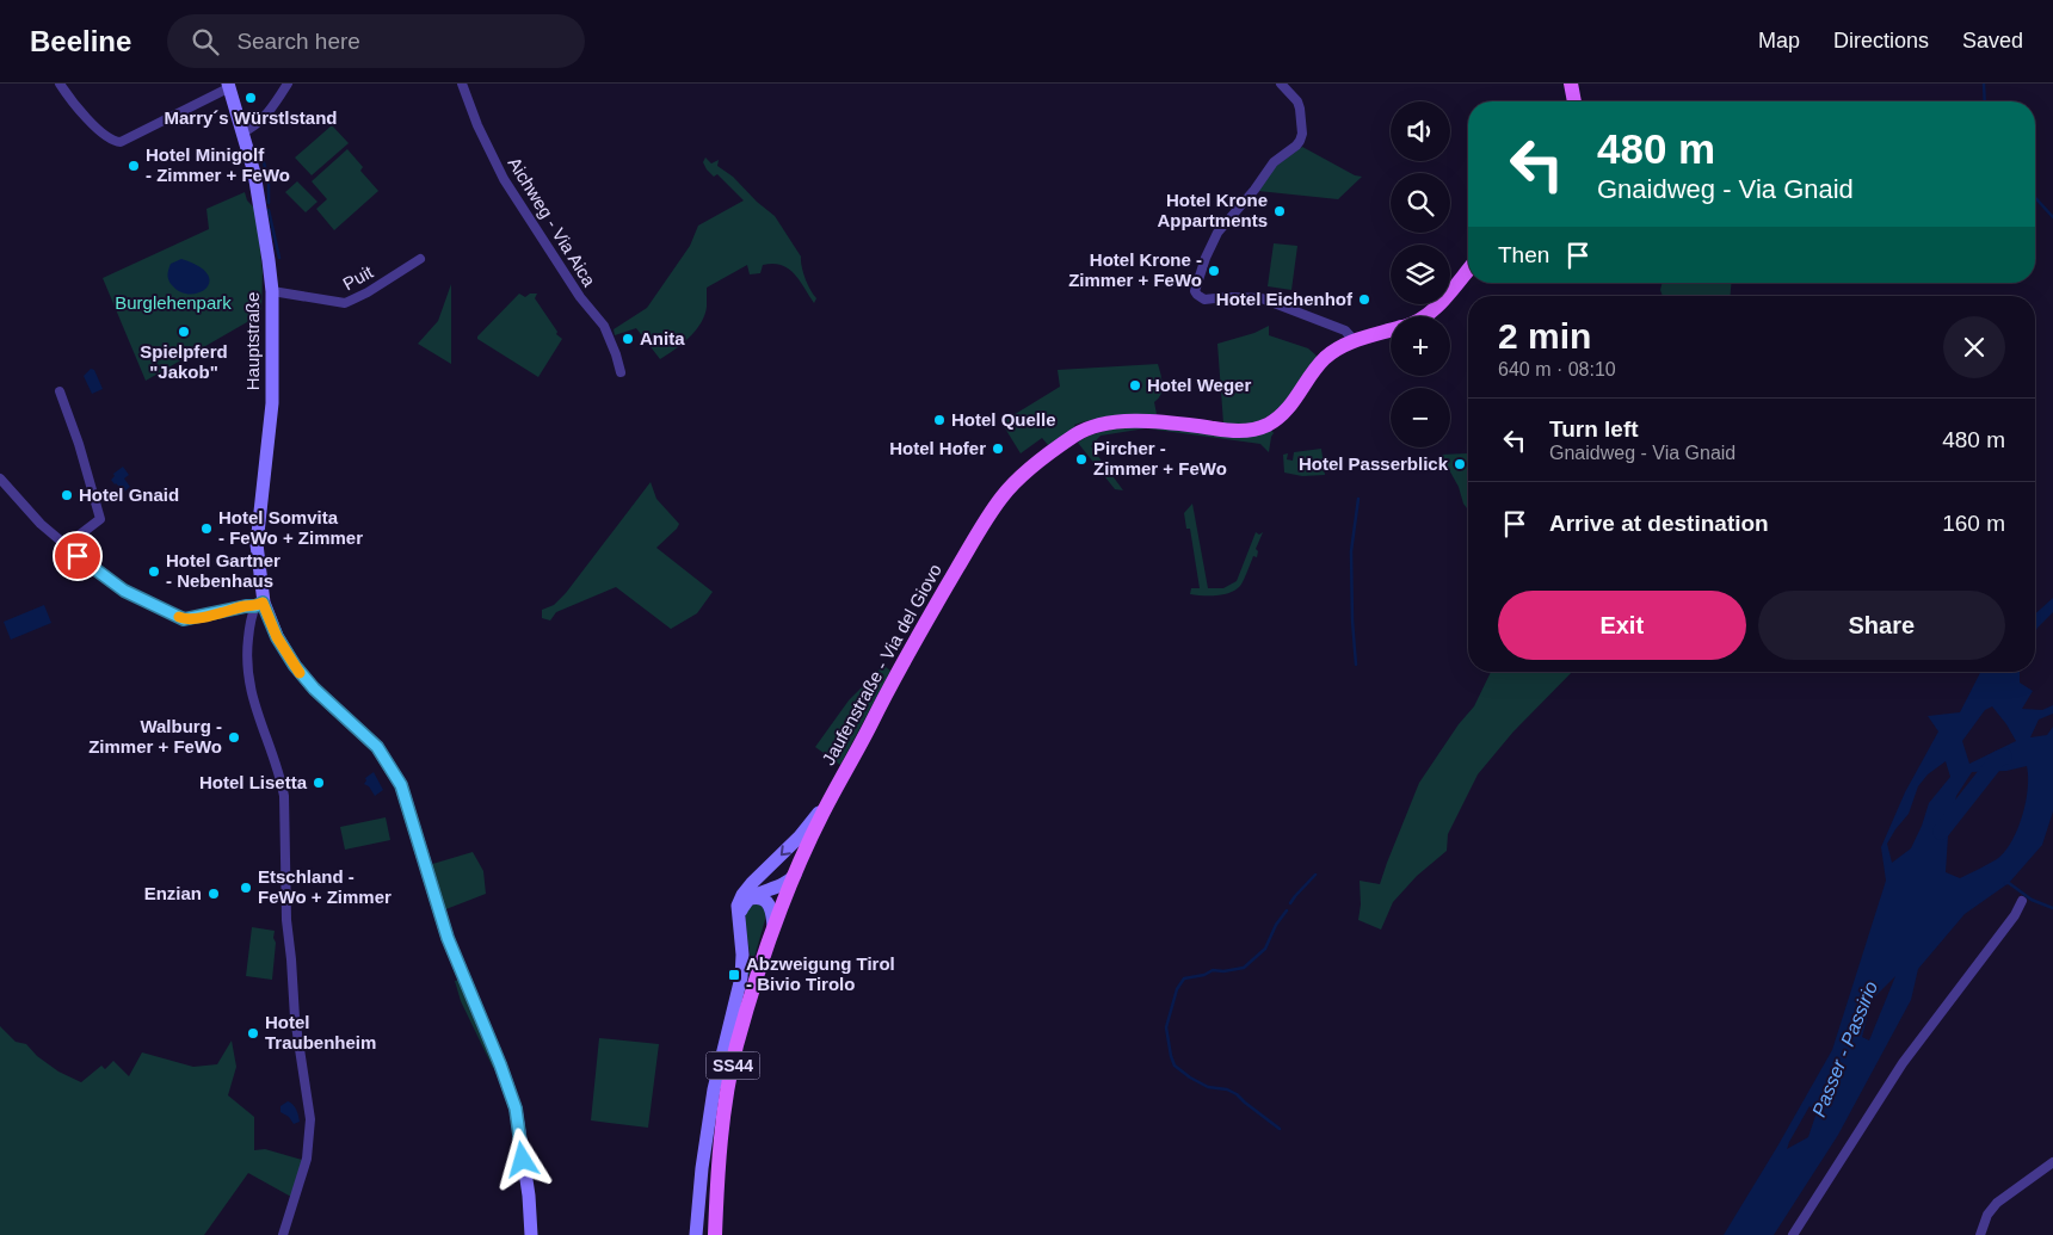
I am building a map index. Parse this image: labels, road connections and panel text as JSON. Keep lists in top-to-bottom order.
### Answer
{
  "streets": {
    "main road": ["Jaufenstraße - Via del Giovo", "SS44"],
    "street": ["Aichweg - Via Aica", "Puit", "Hauptstraße"]
  },
  "crossings": [
    ["Puit", "Hauptstraße"]
  ],
  "water": ["Passer - Passirio"],
  "parks": ["Burglehenpark"],
  "places": {
    "other": [
      "Marry´s Würstlstand",
      "Hotel Minigolf - Zimmer + FeWo",
      "Hotel Krone Appartments",
      "Hotel Krone - Zimmer + FeWo",
      "Hotel Eichenhof",
      "Spielpferd \"Jakob\"",
      "Anita",
      "Hotel Weger",
      "Hotel Quelle",
      "Hotel Hofer",
      "Pircher - Zimmer + FeWo",
      "Hotel Passerblick",
      "Hotel Gnaid",
      "Hotel Somvita - FeWo + Zimmer",
      "Hotel Gartner - Nebenhaus",
      "Walburg - Zimmer + FeWo",
      "Hotel Lisetta",
      "Etschland - FeWo + Zimmer",
      "Enzian",
      "Hotel Traubenheim"
    ],
    "transit": ["Abzweigung Tirol - Bivio Tirolo"]
  },
  "page": {
    "header": "Beeline",
    "search": "Search here",
    "nav": ["Map", "Directions", "Saved"],
    "map_buttons": ["+", "−"],
    "turn": ["480 m", "Gnaidweg - Via Gnaid"],
    "then": "Then",
    "heading": ["2 min", "640 m · 08:10"],
    "list": [
      {
        "name": "Turn left",
        "note": "Gnaidweg - Via Gnaid",
        "value": "480 m"
      },
      {
        "name": "Arrive at destination",
        "value": "160 m"
      }
    ],
    "buttons": ["Exit", "Share"]
  }
}
